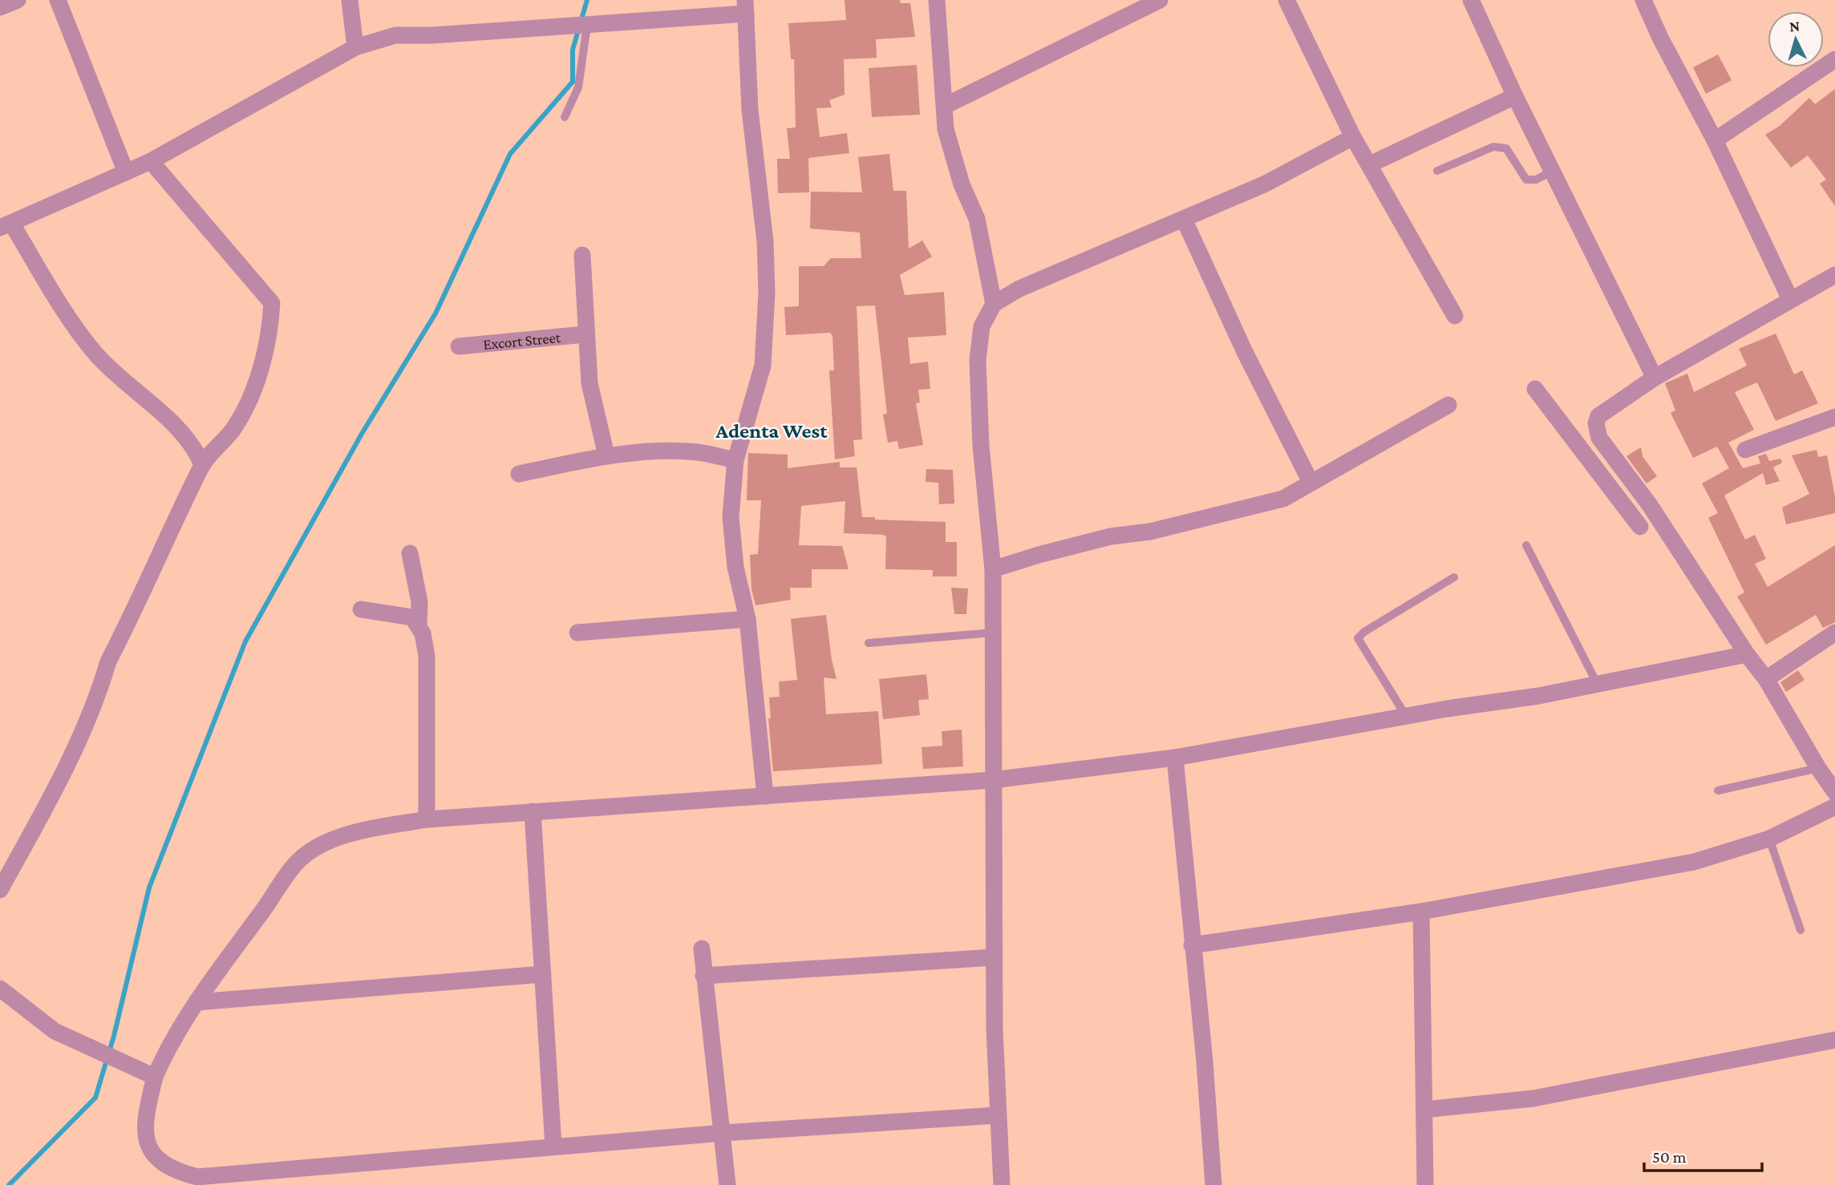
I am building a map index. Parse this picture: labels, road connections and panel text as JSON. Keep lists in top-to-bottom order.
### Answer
{
  "streets": {
    "street": ["Excort Street"]
  },
  "districts": ["Adenta West"],
  "scale_bar": "50 m",
  "north": "top"
}
